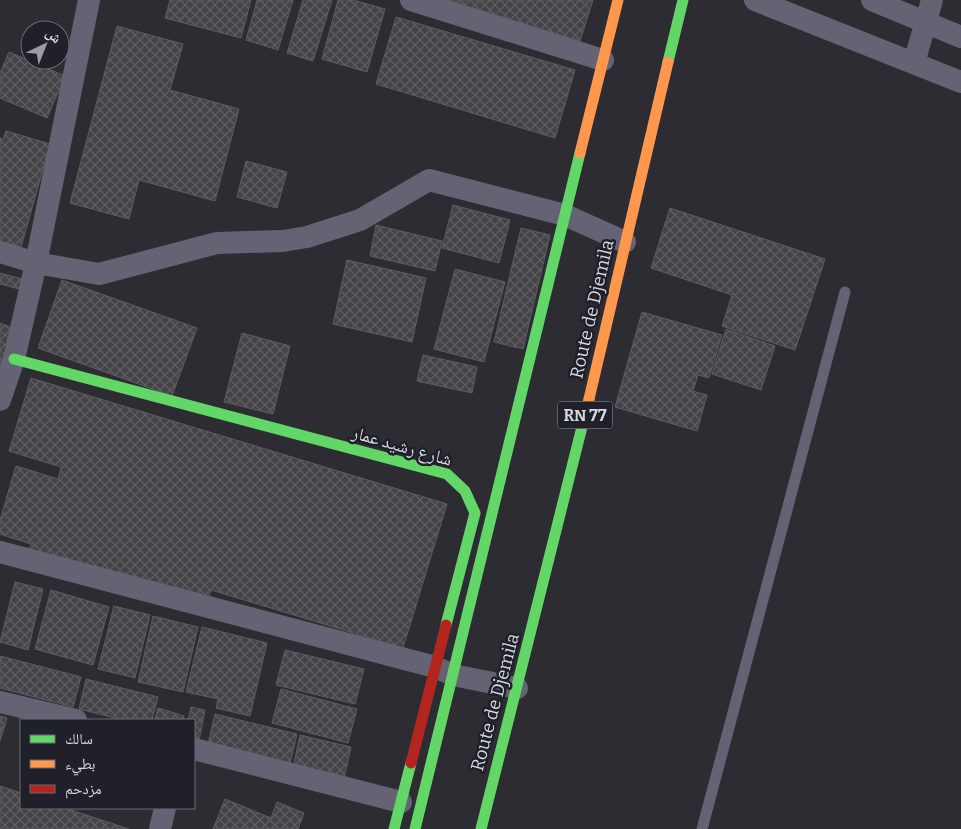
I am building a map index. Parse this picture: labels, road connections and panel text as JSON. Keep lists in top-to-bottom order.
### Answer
{
  "streets": {
    "main road": ["Route de Djemila", "RN 77", "شارع رشيد عمار"]
  },
  "legend": ["سالك", "بطيء", "مزدحم"],
  "north": "top right"
}
